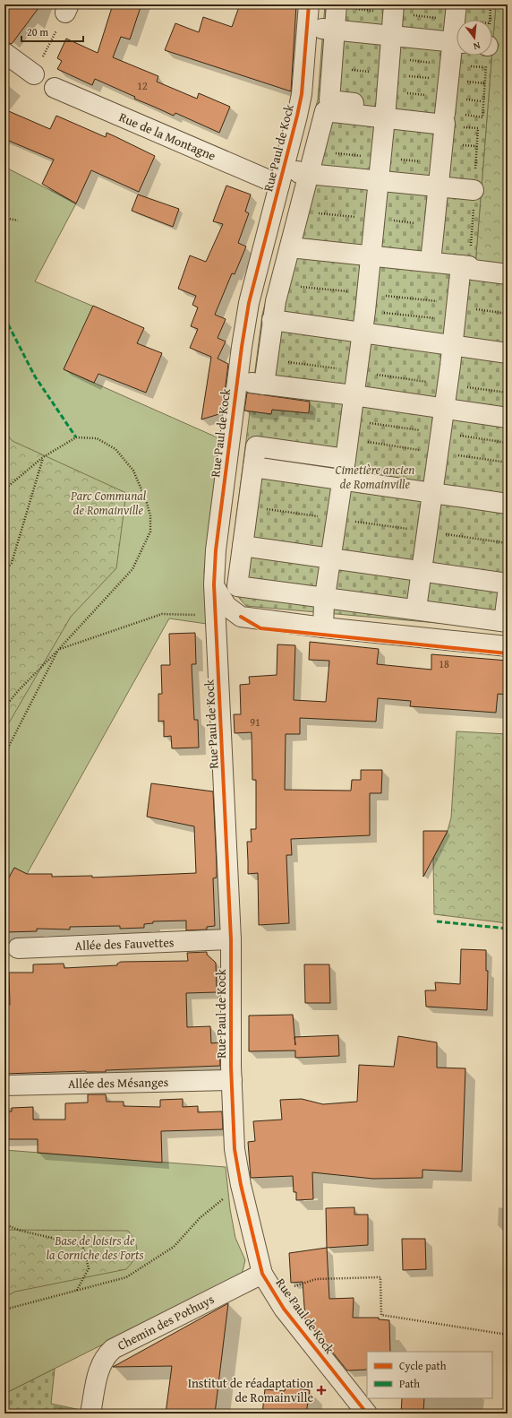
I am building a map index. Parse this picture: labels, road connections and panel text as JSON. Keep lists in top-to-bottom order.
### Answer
{
  "streets": {
    "street": [
      "Rue de la Montagne",
      "Rue Paul de Kock",
      "Allée des Fauvettes",
      "Allée des Mésanges",
      "Chemin des Pothuys"
    ]
  },
  "crossings": [
    ["Rue de la Montagne", "Rue Paul de Kock"],
    ["Rue Paul de Kock", "Allée des Fauvettes"],
    ["Rue Paul de Kock", "Allée des Mésanges"],
    ["Rue Paul de Kock", "Chemin des Pothuys"]
  ],
  "parks": ["Cimetière ancien de Romainville", "Parc Communal de Romainville", "Base de loisirs de la Corniche des Forts"],
  "places": {
    "health": ["Institut de réadaptation de Romainville"]
  },
  "house_numbers": ["12", "18", "91"],
  "legend": ["Cycle path", "Path"],
  "scale_bar": "20 m",
  "north": "bottom"
}
